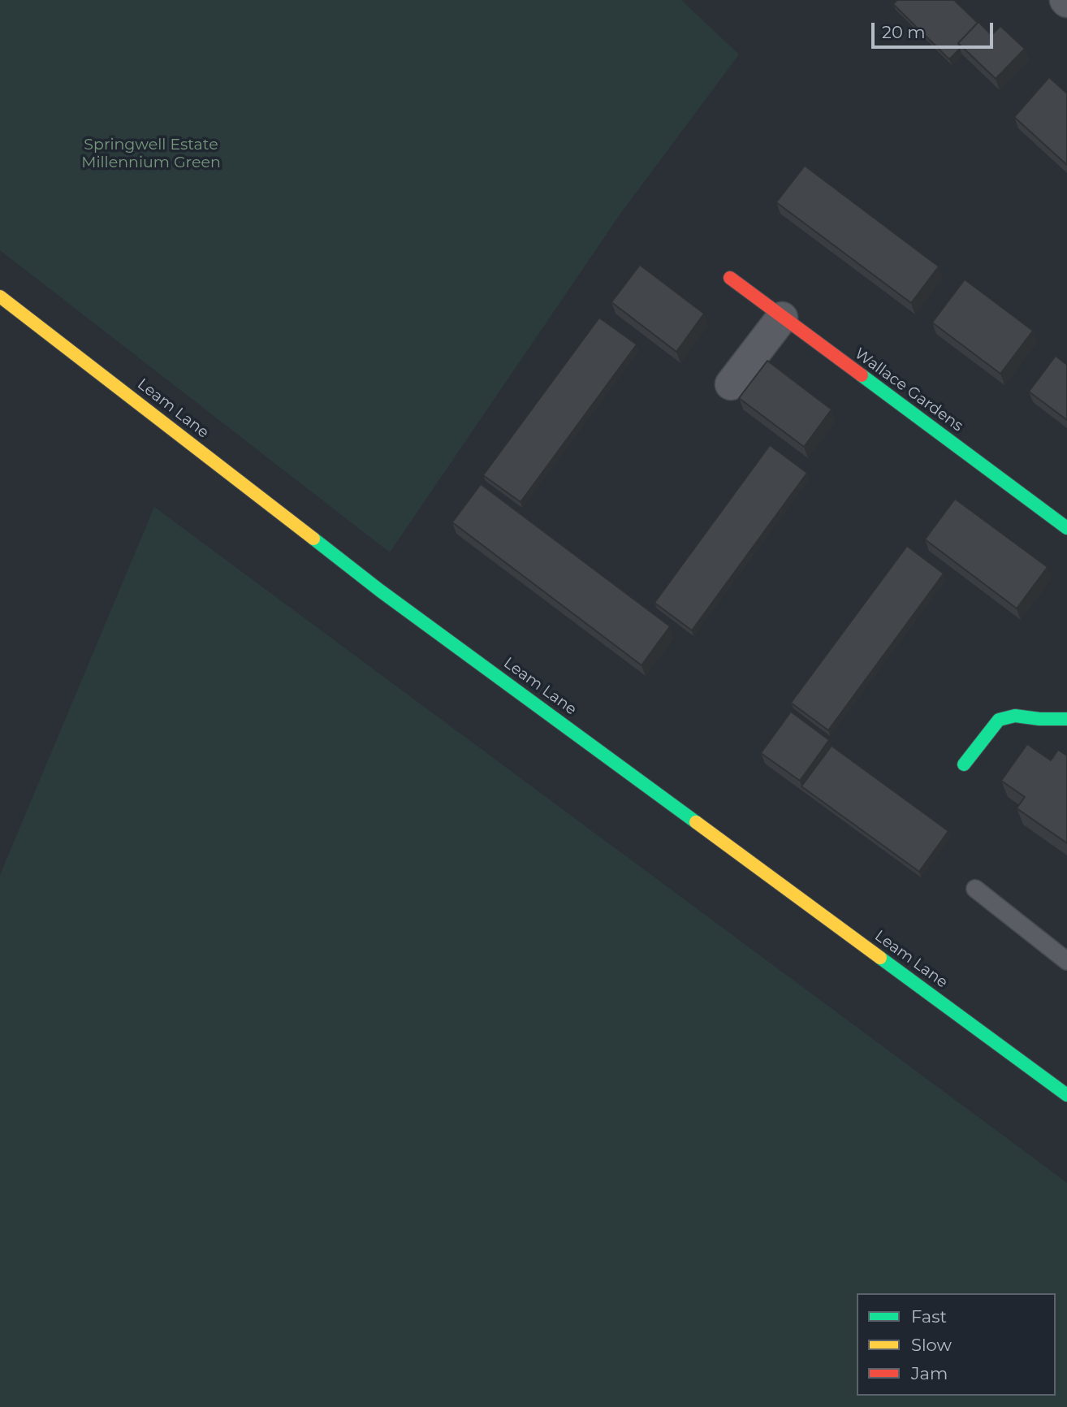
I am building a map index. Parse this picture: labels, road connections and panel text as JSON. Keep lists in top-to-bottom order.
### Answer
{
  "streets": {
    "main road": ["Wallace Gardens", "Leam Lane"]
  },
  "parks": ["Springwell Estate Millennium Green"],
  "legend": ["Fast", "Slow", "Jam"],
  "scale_bar": "20 m"
}
